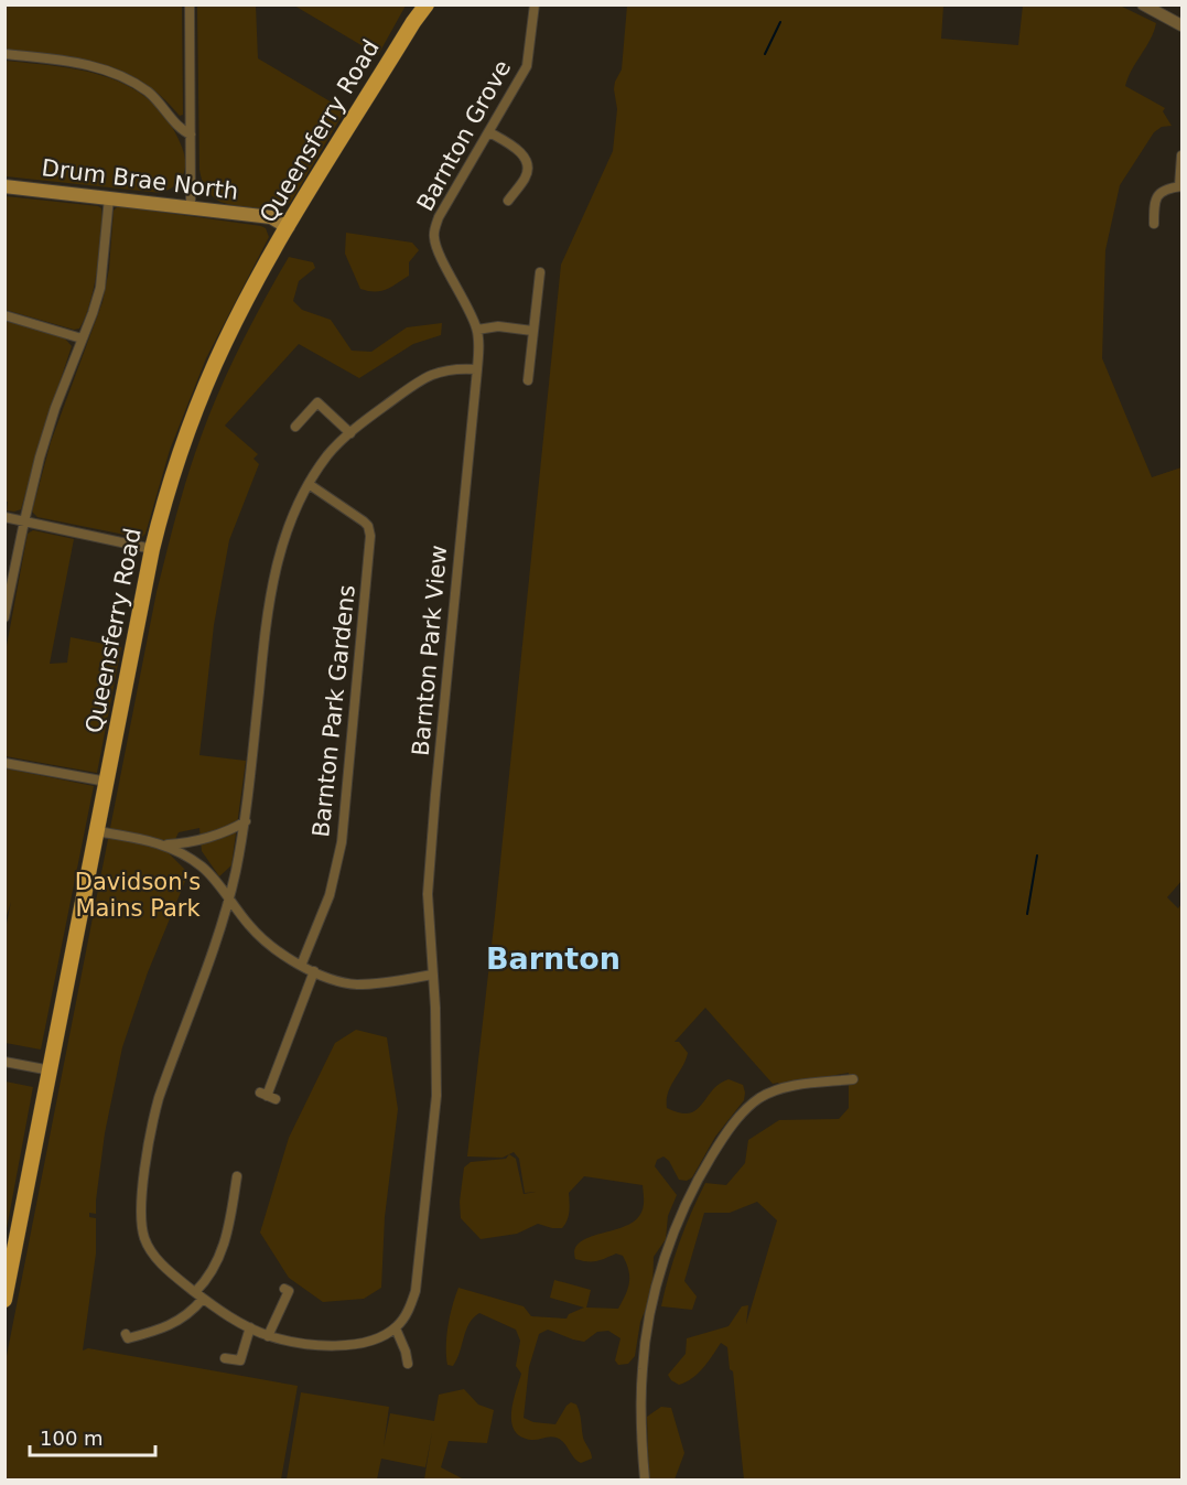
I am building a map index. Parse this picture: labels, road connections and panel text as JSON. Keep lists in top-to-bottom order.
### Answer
{
  "streets": {
    "main road": ["Queensferry Road", "Drum Brae North"],
    "street": ["Barnton Grove", "Barnton Park View", "Barnton Park Gardens"]
  },
  "crossings": [
    ["Queensferry Road", "Drum Brae North"],
    ["Barnton Grove", "Barnton Park View"]
  ],
  "districts": ["Barnton"],
  "parks": ["Davidson's Mains Park"],
  "scale_bar": "100 m"
}
